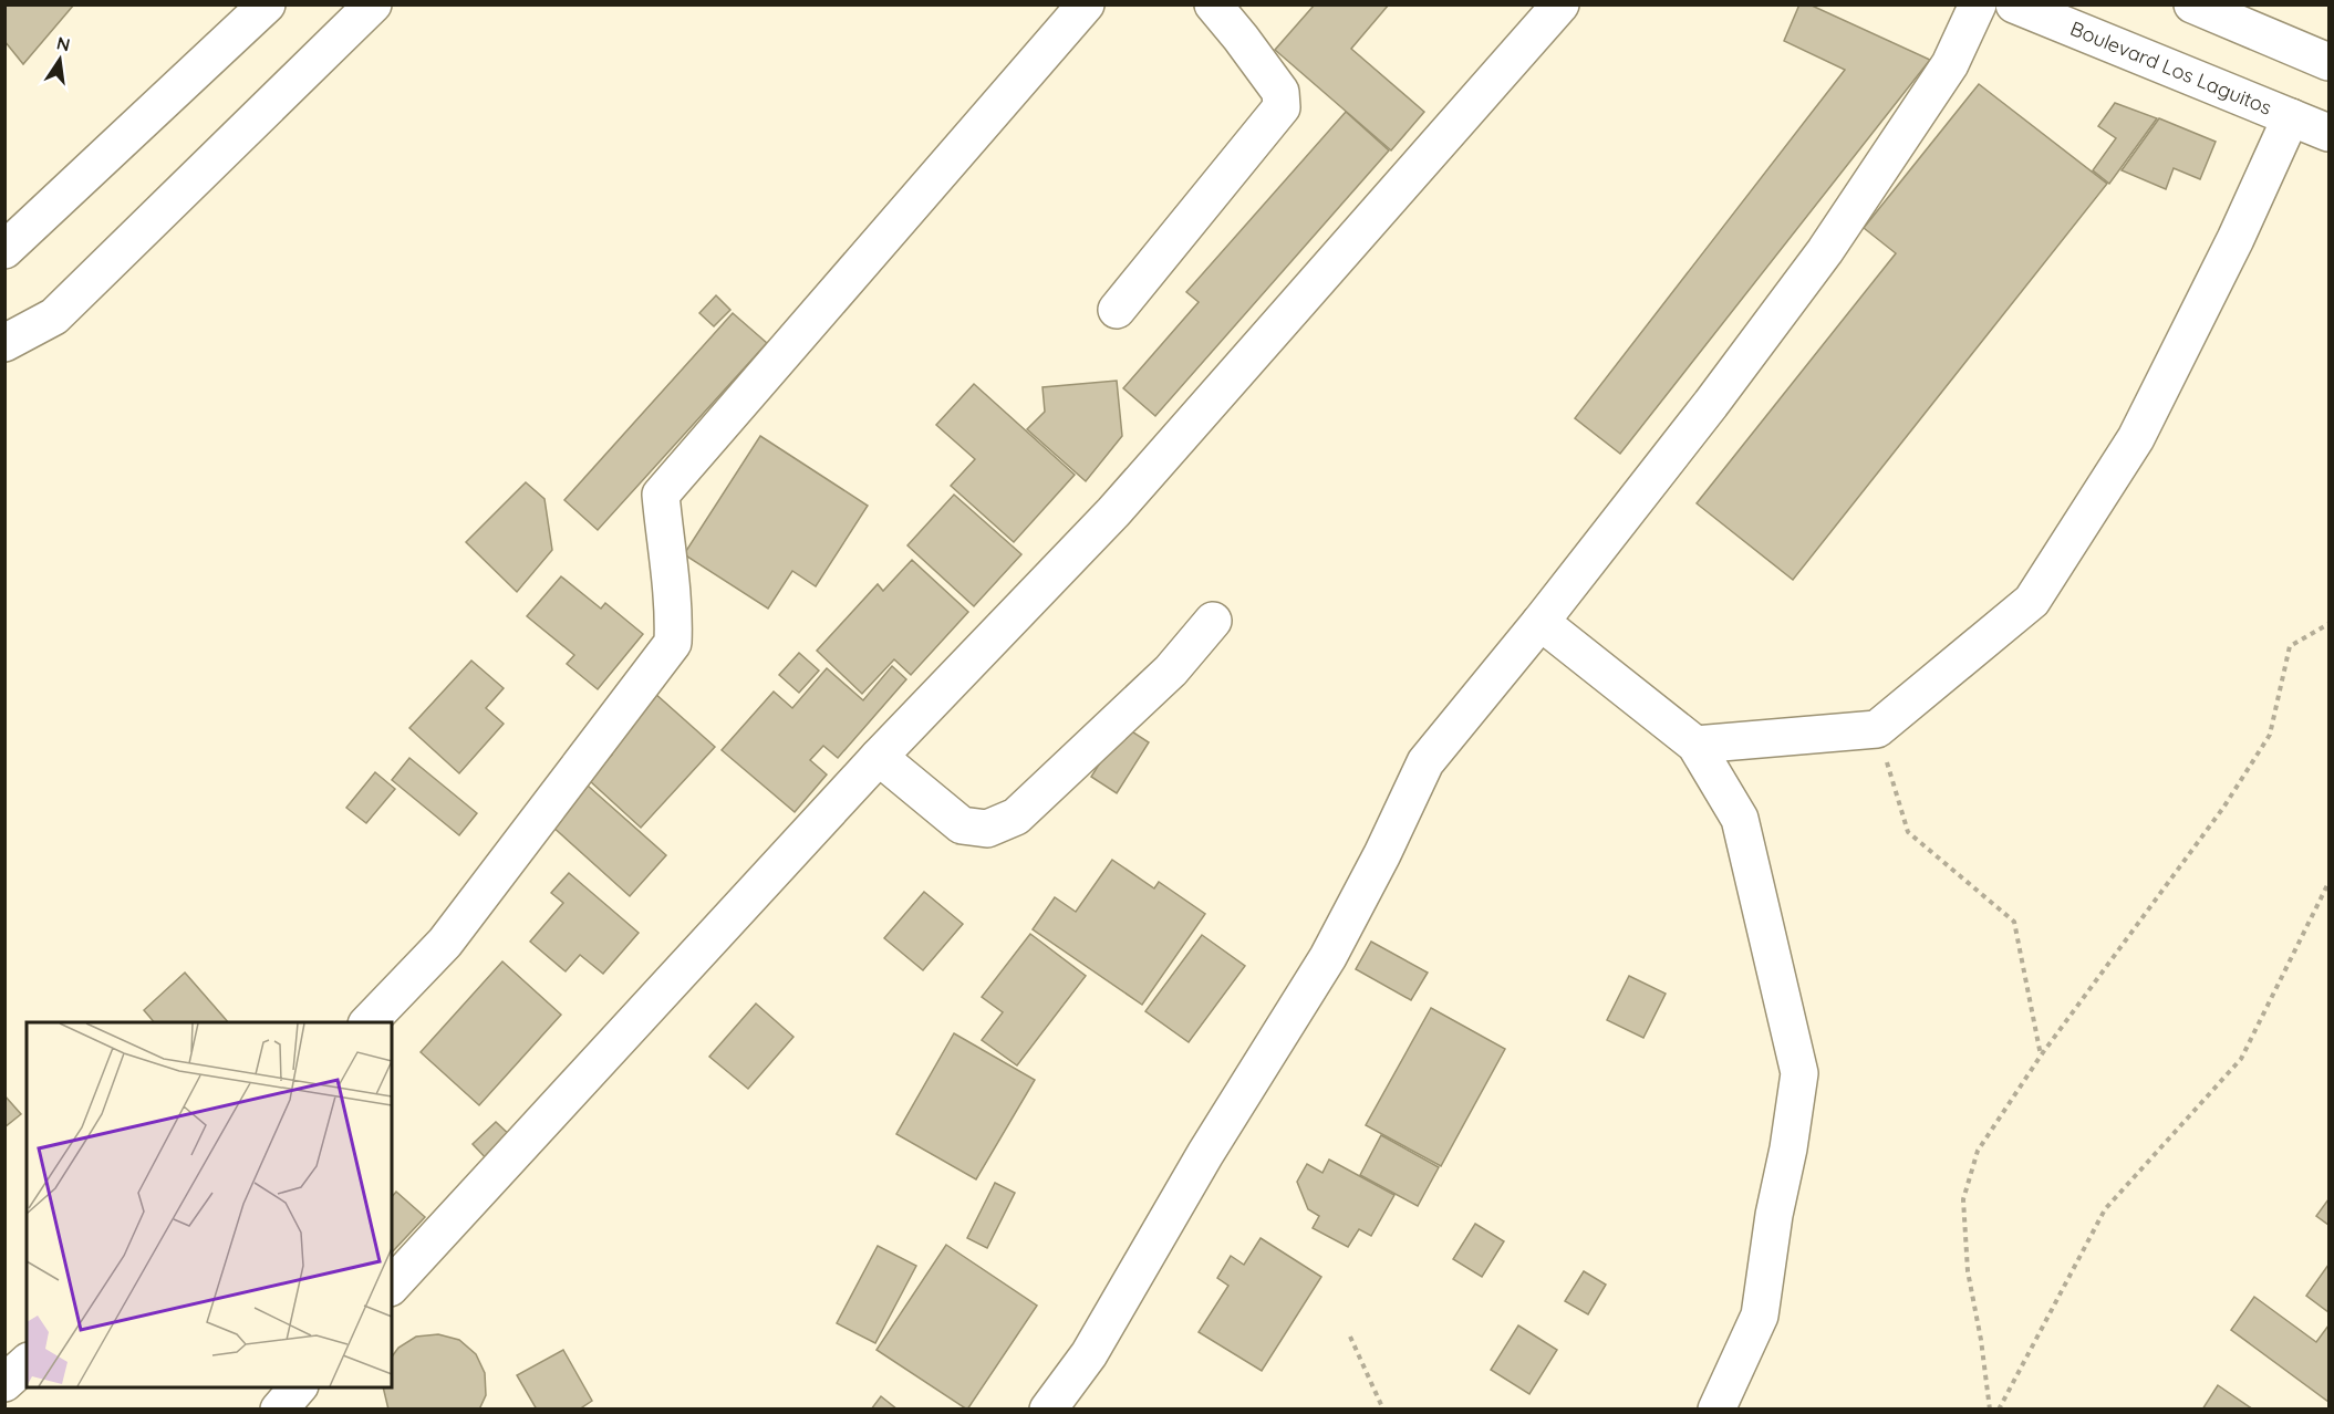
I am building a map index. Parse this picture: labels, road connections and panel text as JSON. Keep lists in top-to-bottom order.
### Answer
{
  "streets": {
    "street": ["Boulevard Los Laguitos"]
  },
  "north": "top"
}
